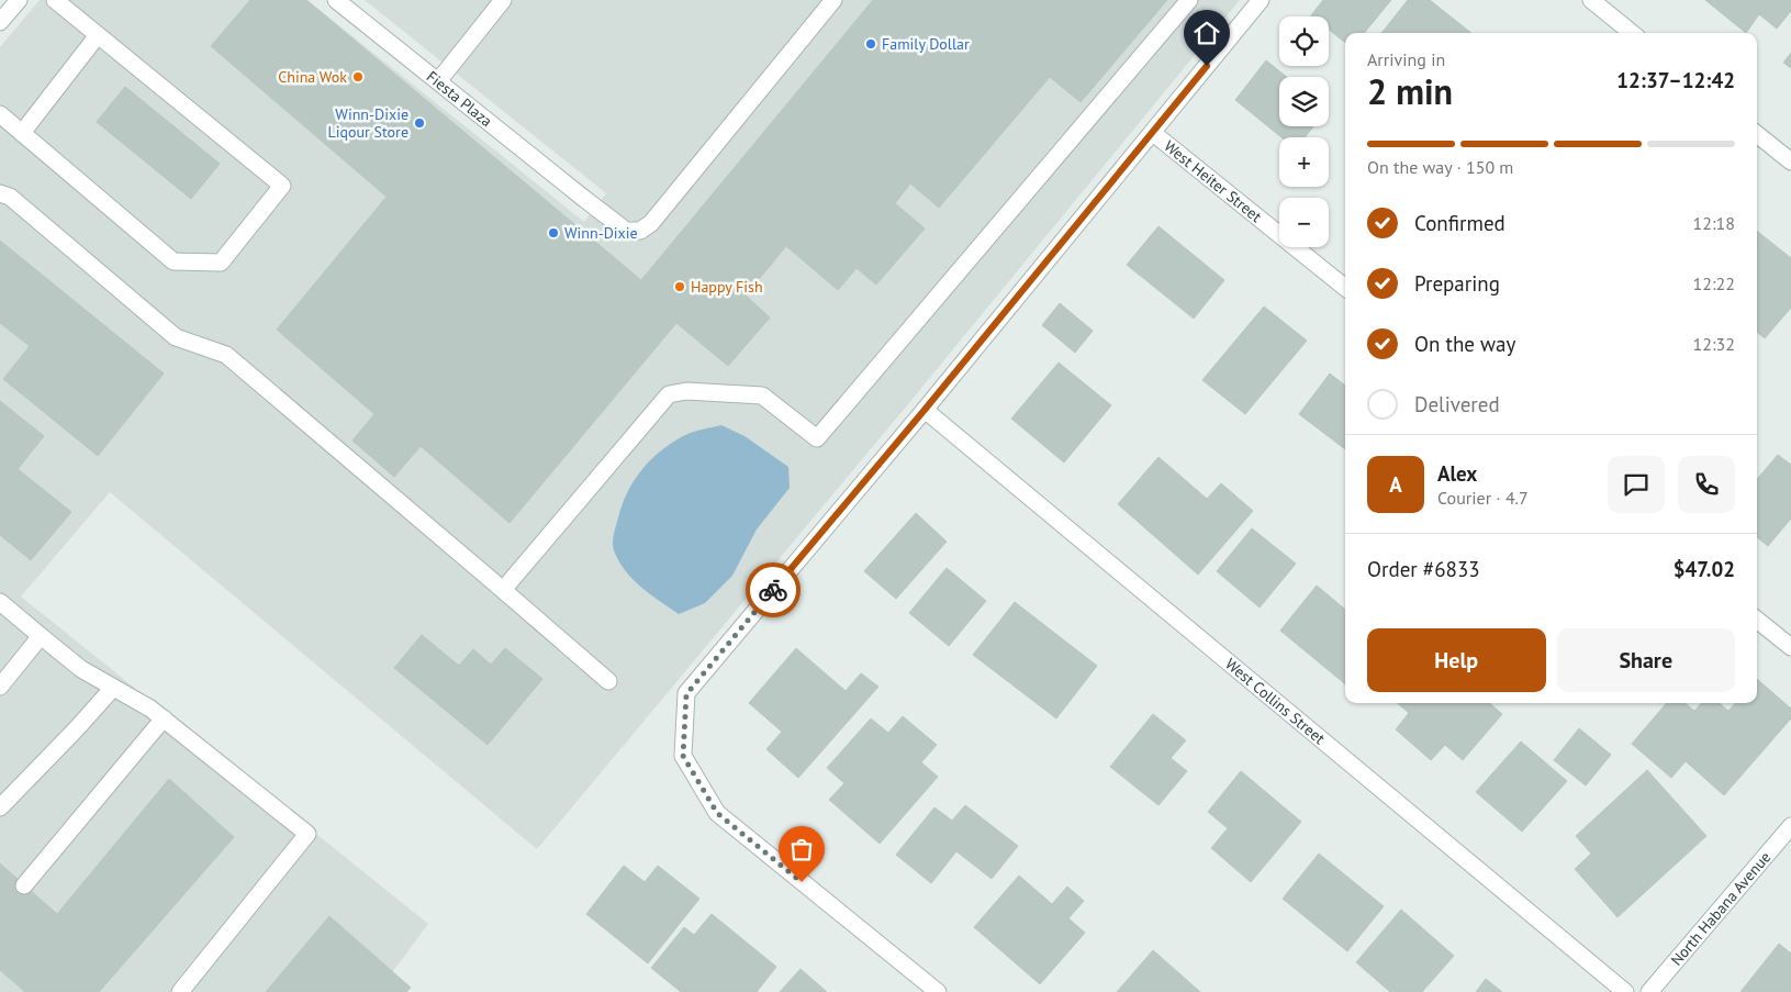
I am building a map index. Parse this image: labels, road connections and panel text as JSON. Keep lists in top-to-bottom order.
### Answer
{
  "streets": {
    "street": [
      "Fiesta Plaza",
      "West Heiter Street",
      "West Collins Street",
      "North Habana Avenue"
    ]
  },
  "places": [
    "Family Dollar",
    "China Wok",
    "Winn-Dixie Liqour Store",
    "Winn-Dixie",
    "Happy Fish"
  ],
  "page": {
    "map_buttons": ["+", "−"],
    "heading": ["2 min", "Arriving in", "12:37–12:42"],
    "panel": [
      "Alex",
      "Courier · 4.7",
      "Order #6833",
      "$47.02"
    ],
    "bar": "On the way · 150 m",
    "list": [
      ["Confirmed", "12:18"],
      ["Preparing", "12:22"],
      ["On the way", "12:32"],
      "Delivered"
    ],
    "round": "A",
    "buttons": ["Help", "Share"]
  }
}
